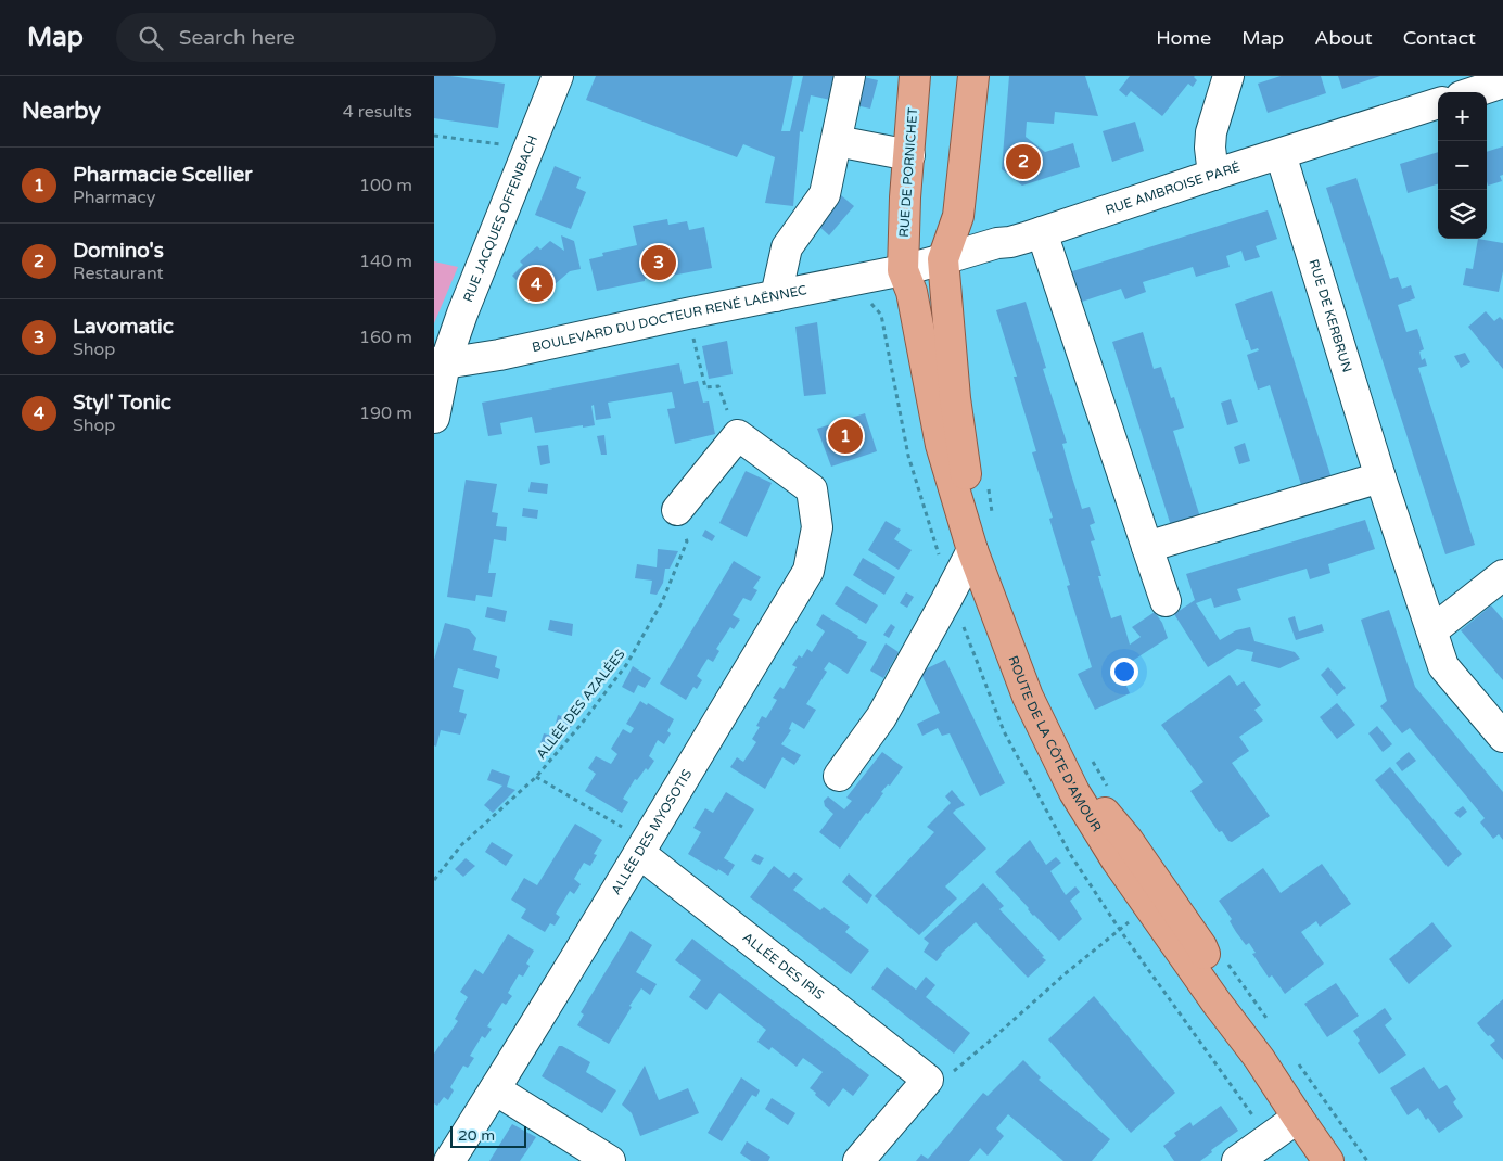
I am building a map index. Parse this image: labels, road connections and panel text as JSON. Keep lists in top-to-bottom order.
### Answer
{
  "streets": {
    "main road": ["RUE DE PORNICHET", "ROUTE DE LA CÔTE D'AMOUR"],
    "street": [
      "RUE AMBROISE PARÉ",
      "RUE JACQUES OFFENBACH",
      "RUE DE KERBRUN",
      "BOULEVARD DU DOCTEUR RENÉ LAËNNEC",
      "ALLÉE DES MYOSOTIS",
      "ALLÉE DES IRIS"
    ],
    "path": ["ALLÉE DES AZALÉES"]
  },
  "crossings": [
    ["RUE DE PORNICHET", "RUE AMBROISE PARÉ"],
    ["RUE DE PORNICHET", "BOULEVARD DU DOCTEUR RENÉ LAËNNEC"],
    ["RUE DE PORNICHET", "ROUTE DE LA CÔTE D'AMOUR"],
    ["RUE AMBROISE PARÉ", "RUE DE KERBRUN"],
    ["RUE AMBROISE PARÉ", "BOULEVARD DU DOCTEUR RENÉ LAËNNEC"],
    ["RUE AMBROISE PARÉ", "ROUTE DE LA CÔTE D'AMOUR"],
    ["RUE JACQUES OFFENBACH", "BOULEVARD DU DOCTEUR RENÉ LAËNNEC"],
    ["BOULEVARD DU DOCTEUR RENÉ LAËNNEC", "ROUTE DE LA CÔTE D'AMOUR"],
    ["ALLÉE DES MYOSOTIS", "ALLÉE DES IRIS"]
  ],
  "scale_bar": "20 m",
  "page": {
    "header": "Map",
    "search": "Search here",
    "nav": [
      "Home",
      "Map",
      "About",
      "Contact"
    ],
    "heading": ["Nearby", "4 results"],
    "map_buttons": ["+", "−"],
    "pins": [
      "2",
      "3",
      "4",
      "1"
    ],
    "list": [
      {
        "mark": "1",
        "name": "Pharmacie Scellier",
        "note": "Pharmacy",
        "value": "100 m"
      },
      {
        "mark": "2",
        "name": "Domino's",
        "note": "Restaurant",
        "value": "140 m"
      },
      {
        "mark": "3",
        "name": "Lavomatic",
        "note": "Shop",
        "value": "160 m"
      },
      {
        "mark": "4",
        "name": "Styl' Tonic",
        "note": "Shop",
        "value": "190 m"
      }
    ],
    "scale": "20 m"
  }
}
